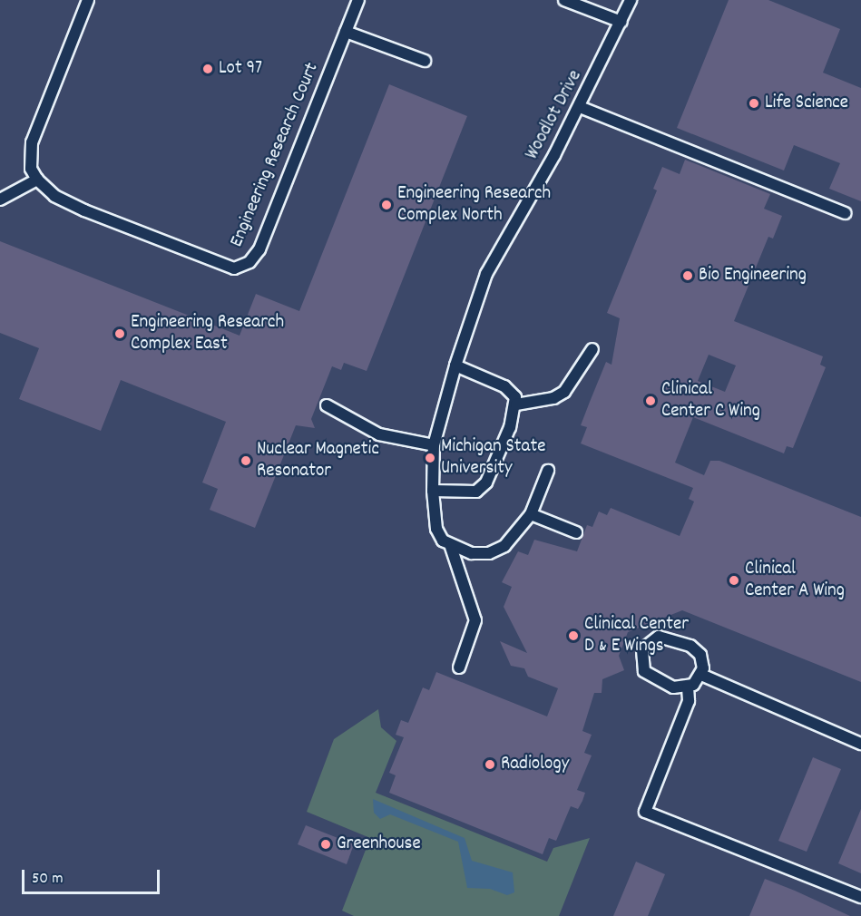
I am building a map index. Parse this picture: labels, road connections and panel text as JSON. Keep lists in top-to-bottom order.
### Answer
{
  "streets": {
    "lane": ["Woodlot Drive", "Engineering Research Court"]
  },
  "places": [
    "Lot 97",
    "Life Science",
    "Engineering Research Complex North",
    "Bio Engineering",
    "Engineering Research Complex East",
    "Clinical Center C Wing",
    "Michigan State University",
    "Nuclear Magnetic Resonator",
    "Clinical Center A Wing",
    "Clinical Center D & E Wings",
    "Radiology",
    "Greenhouse"
  ],
  "scale_bar": "50 m"
}
